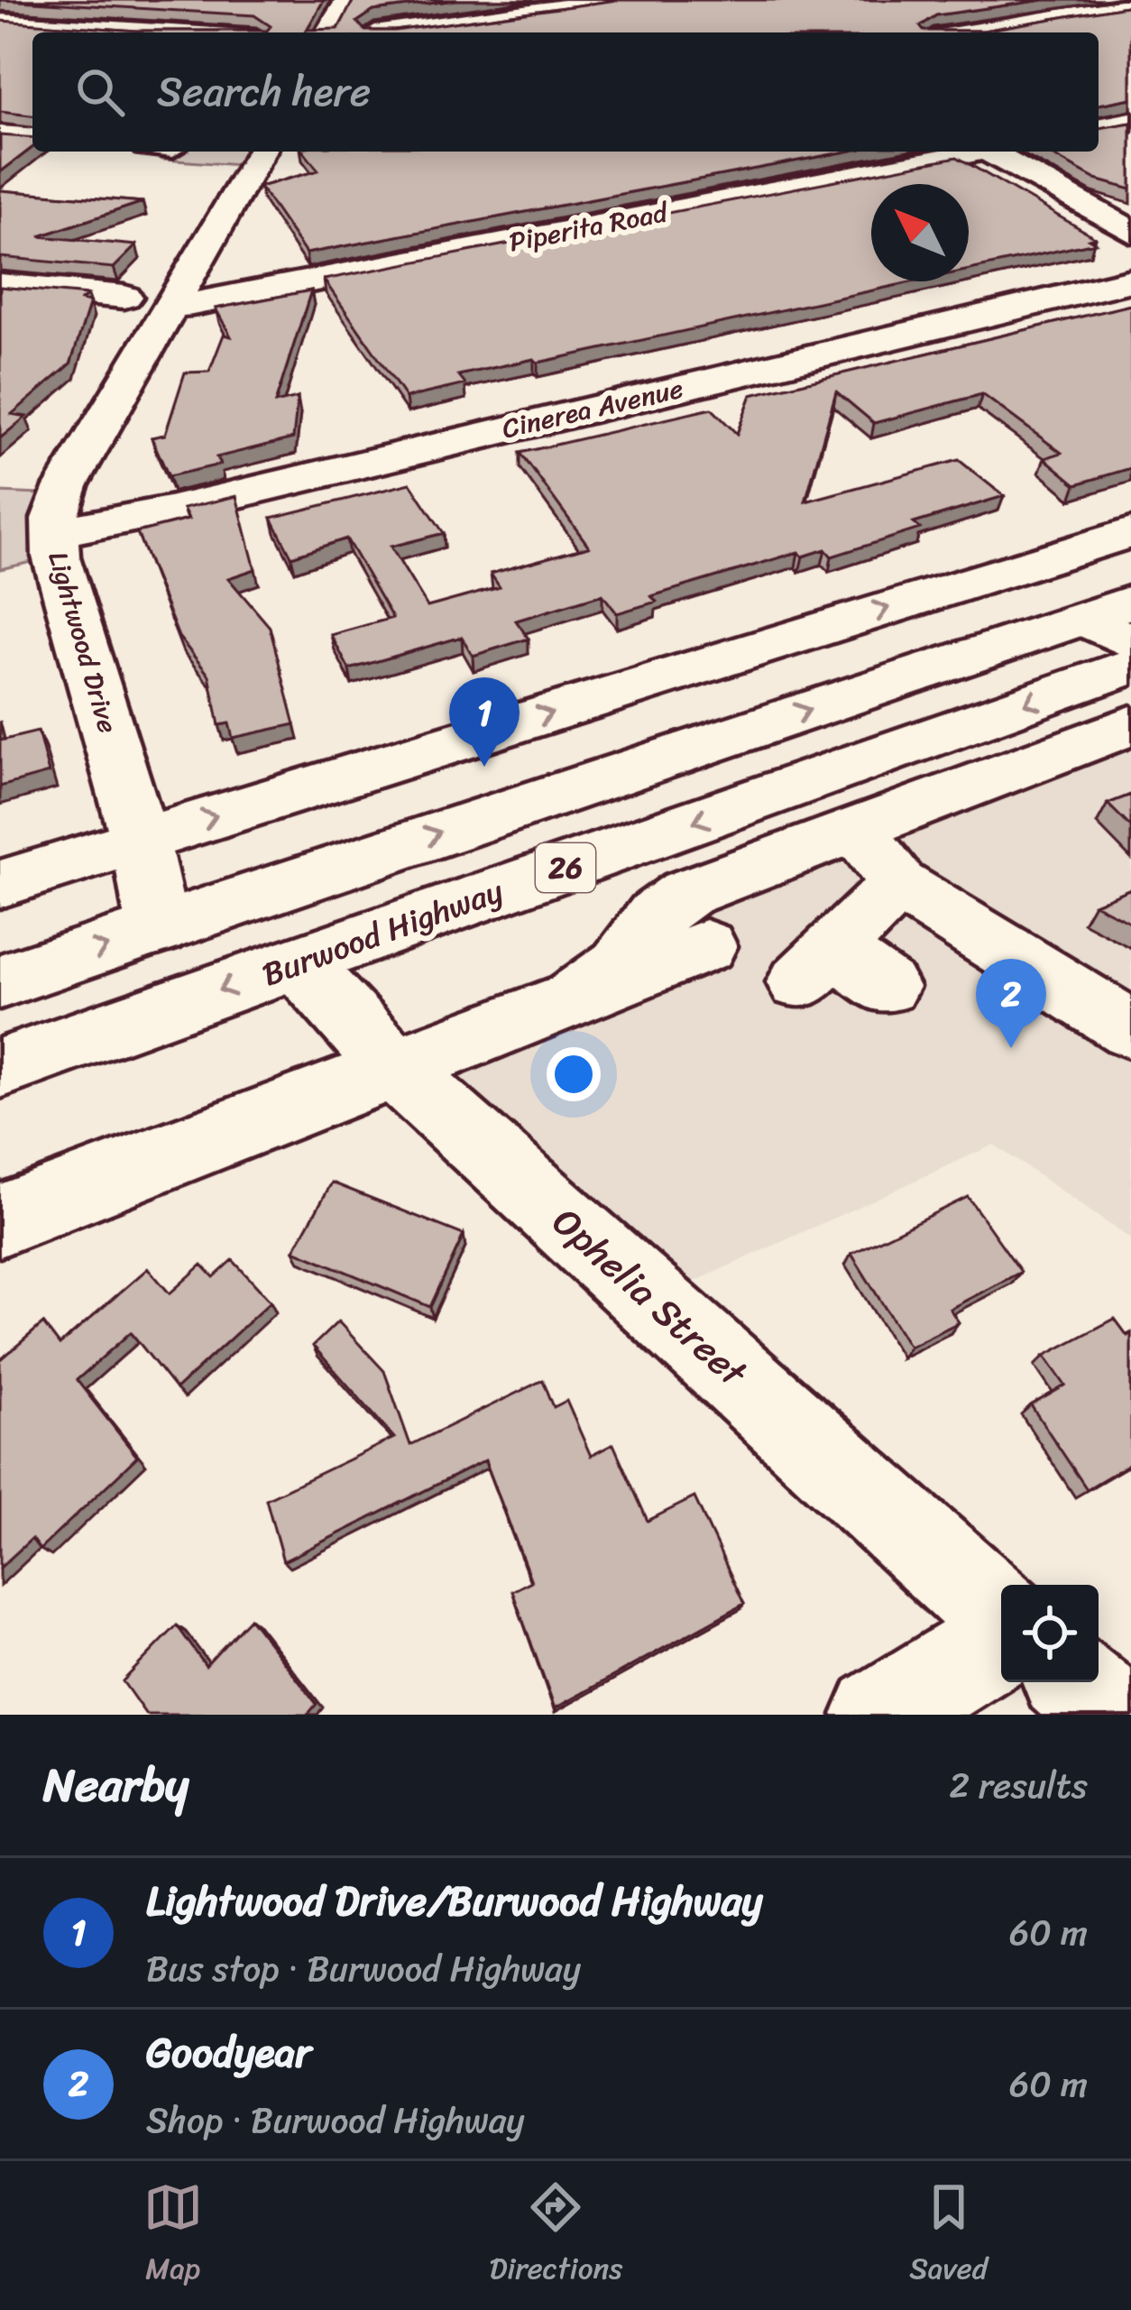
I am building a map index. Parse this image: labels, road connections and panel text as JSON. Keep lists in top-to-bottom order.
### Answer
{
  "streets": {
    "main road": [
      "Piperita Road",
      "Cinerea Avenue",
      "Lightwood Drive",
      "26",
      "Burwood Highway",
      "Ophelia Street"
    ]
  },
  "crossings": [
    ["Piperita Road", "Lightwood Drive"],
    ["Cinerea Avenue", "Lightwood Drive"],
    ["Lightwood Drive", "26"],
    ["Burwood Highway", "Ophelia Street"]
  ],
  "north": "top left",
  "page": {
    "search": "Search here",
    "pins": ["1", "2"],
    "heading": ["Nearby", "2 results"],
    "list": [
      {
        "mark": "1",
        "name": "Lightwood Drive/Burwood Highway",
        "note": "Bus stop · Burwood Highway",
        "value": "60 m"
      },
      {
        "mark": "2",
        "name": "Goodyear",
        "note": "Shop · Burwood Highway",
        "value": "60 m"
      }
    ],
    "nav": ["Map", "Directions", "Saved"]
  }
}
